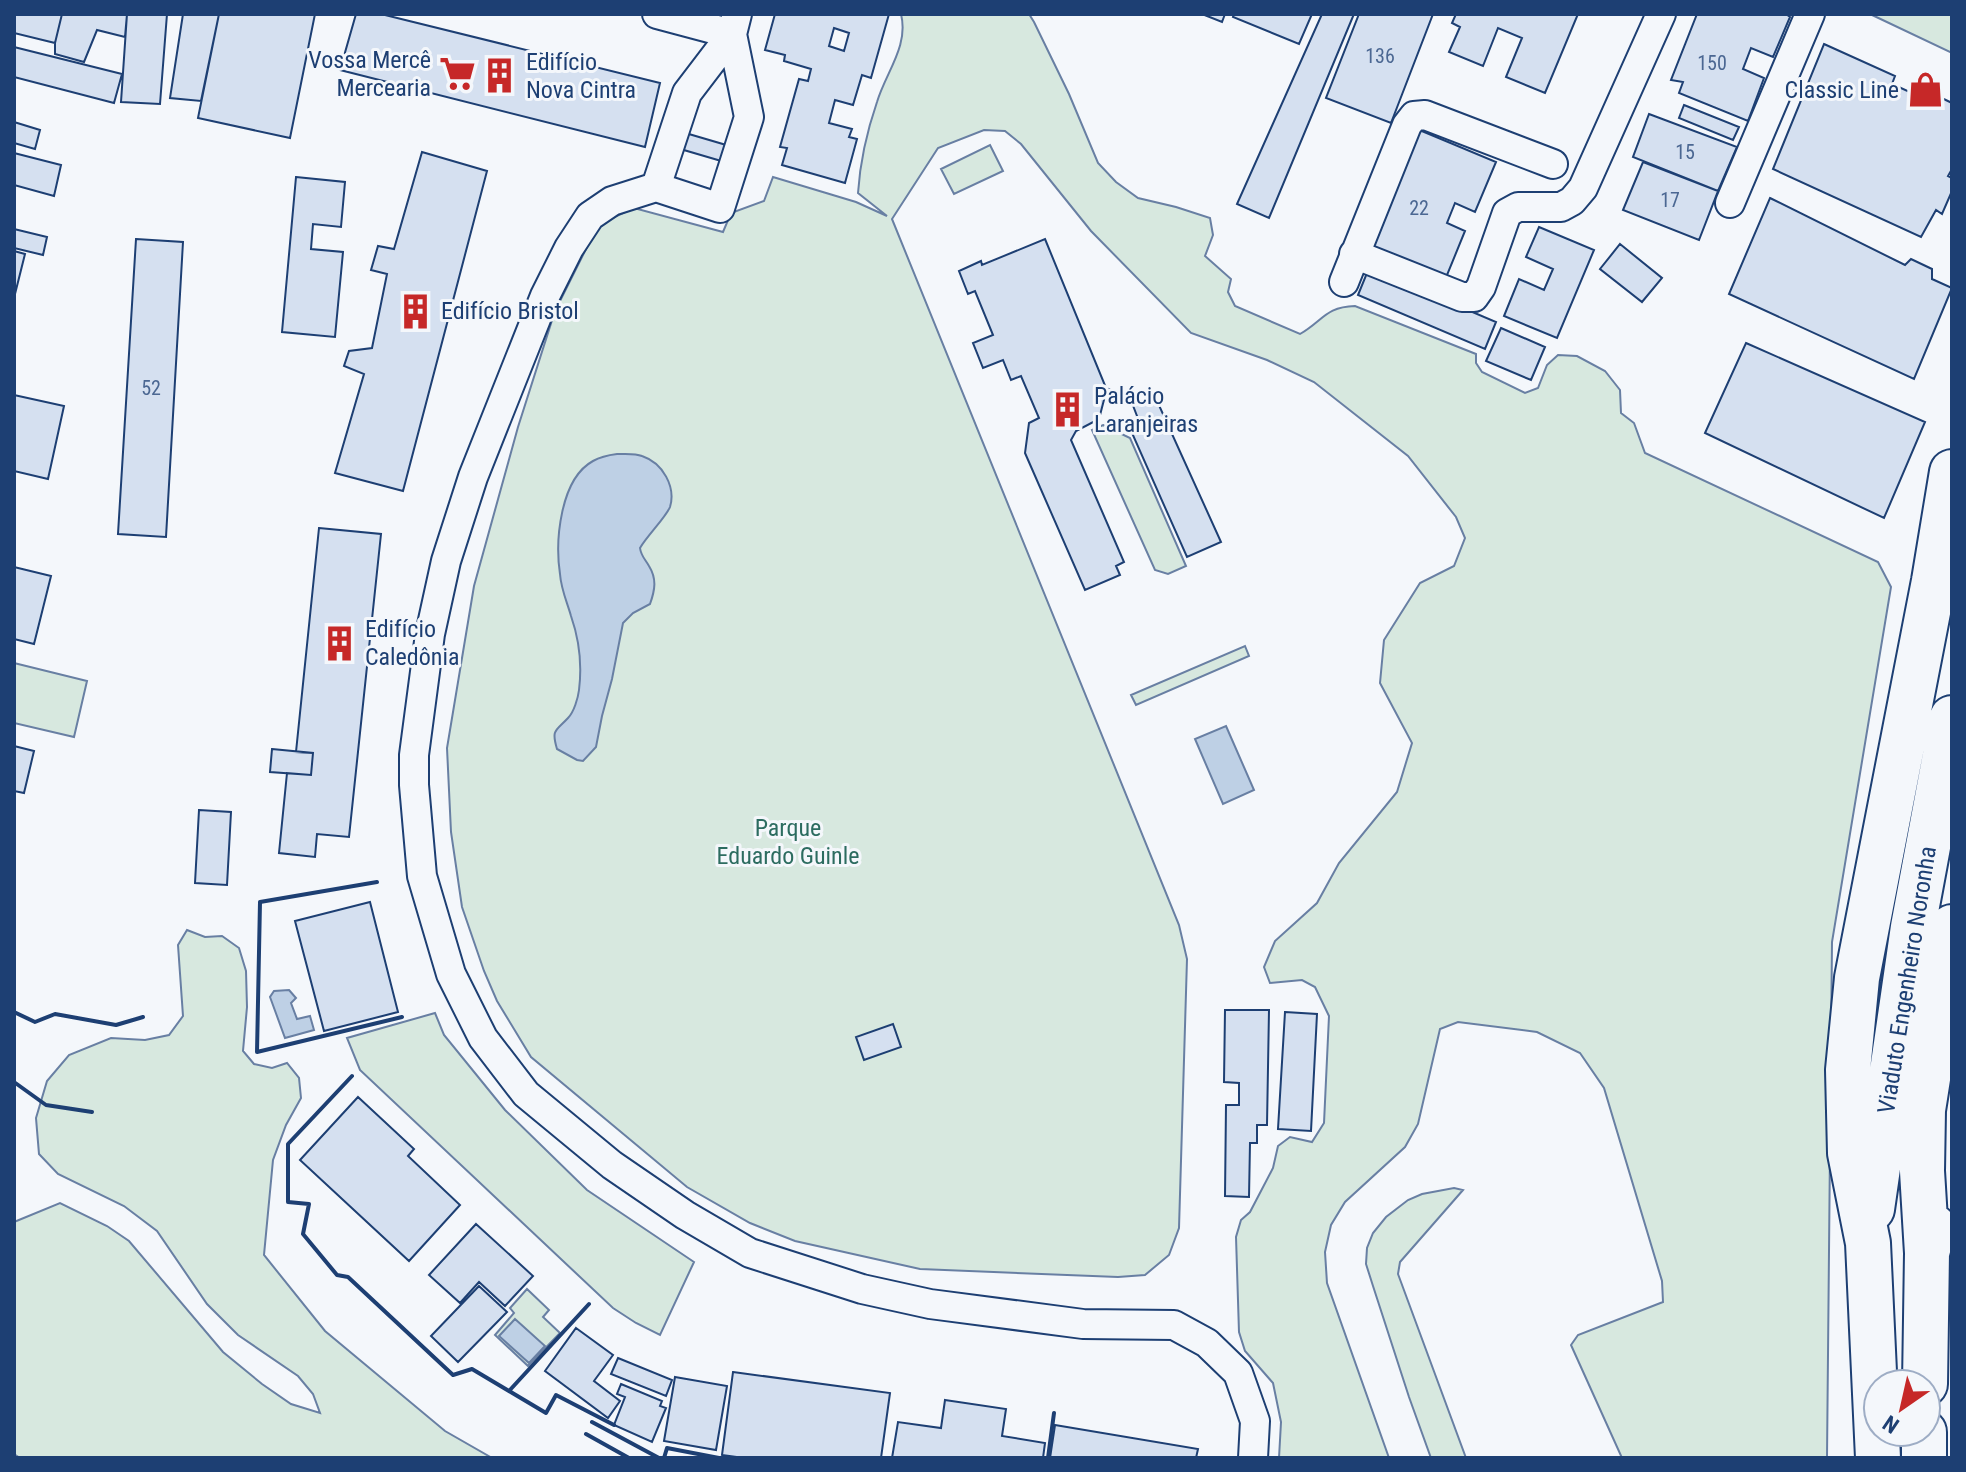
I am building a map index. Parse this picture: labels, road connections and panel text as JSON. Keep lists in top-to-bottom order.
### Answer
{
  "streets": {
    "main road": ["Viaduto Engenheiro Noronha"]
  },
  "parks": ["Parque Eduardo Guinle"],
  "places": {
    "supermarket": ["Vossa Mercê Mercearia"],
    "building": [
      "Edifício Nova Cintra",
      "Edifício Bristol",
      "Palácio Laranjeiras",
      "Edifício Caledônia"
    ],
    "shop": ["Classic Line"]
  },
  "house_numbers": [
    "136",
    "150",
    "15",
    "17",
    "22",
    "52"
  ],
  "north": "bottom left"
}
